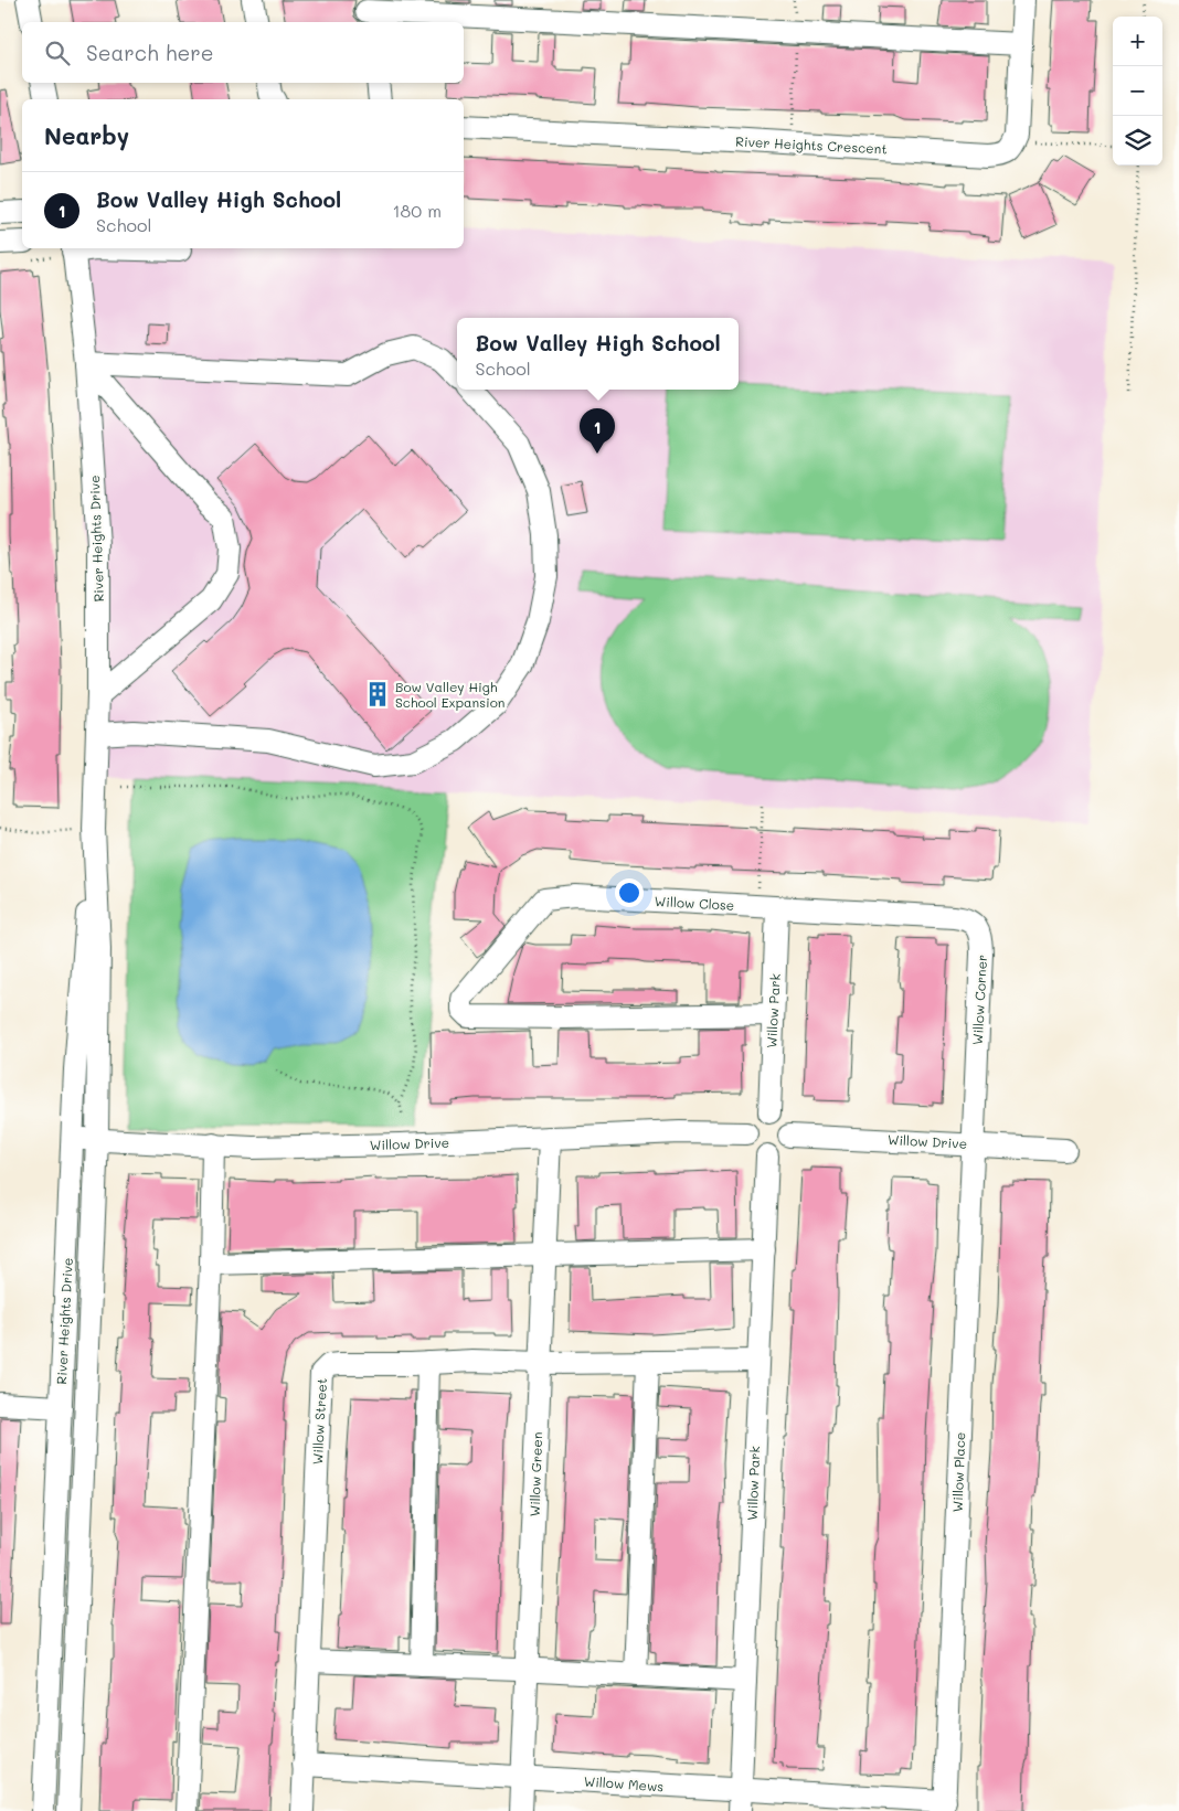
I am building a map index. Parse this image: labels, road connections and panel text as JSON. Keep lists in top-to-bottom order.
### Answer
{
  "streets": {
    "street": [
      "River Heights Crescent",
      "River Heights Drive",
      "Willow Close",
      "Willow Corner",
      "Willow Park",
      "Willow Drive",
      "Willow Street",
      "Willow Place",
      "Willow Green",
      "Willow Mews"
    ]
  },
  "crossings": [
    ["River Heights Drive", "Willow Drive"],
    ["Willow Close", "Willow Corner"],
    ["Willow Close", "Willow Park"],
    ["Willow Corner", "Willow Park"],
    ["Willow Corner", "Willow Drive"],
    ["Willow Corner", "Willow Place"],
    ["Willow Park", "Willow Drive"],
    ["Willow Park", "Willow Street"],
    ["Willow Park", "Willow Mews"],
    ["Willow Drive", "Willow Place"],
    ["Willow Drive", "Willow Green"],
    ["Willow Street", "Willow Green"],
    ["Willow Street", "Willow Mews"],
    ["Willow Place", "Willow Mews"],
    ["Willow Green", "Willow Mews"]
  ],
  "places": {
    "building": ["Bow Valley High School Expansion"]
  },
  "page": {
    "map_buttons": ["+", "−"],
    "search": "Search here",
    "heading": "Nearby",
    "list": [
      {
        "mark": "1",
        "name": "Bow Valley High School",
        "note": "School",
        "value": "180 m"
      }
    ],
    "popup": ["Bow Valley High School", "School"],
    "pins": "1"
  }
}
